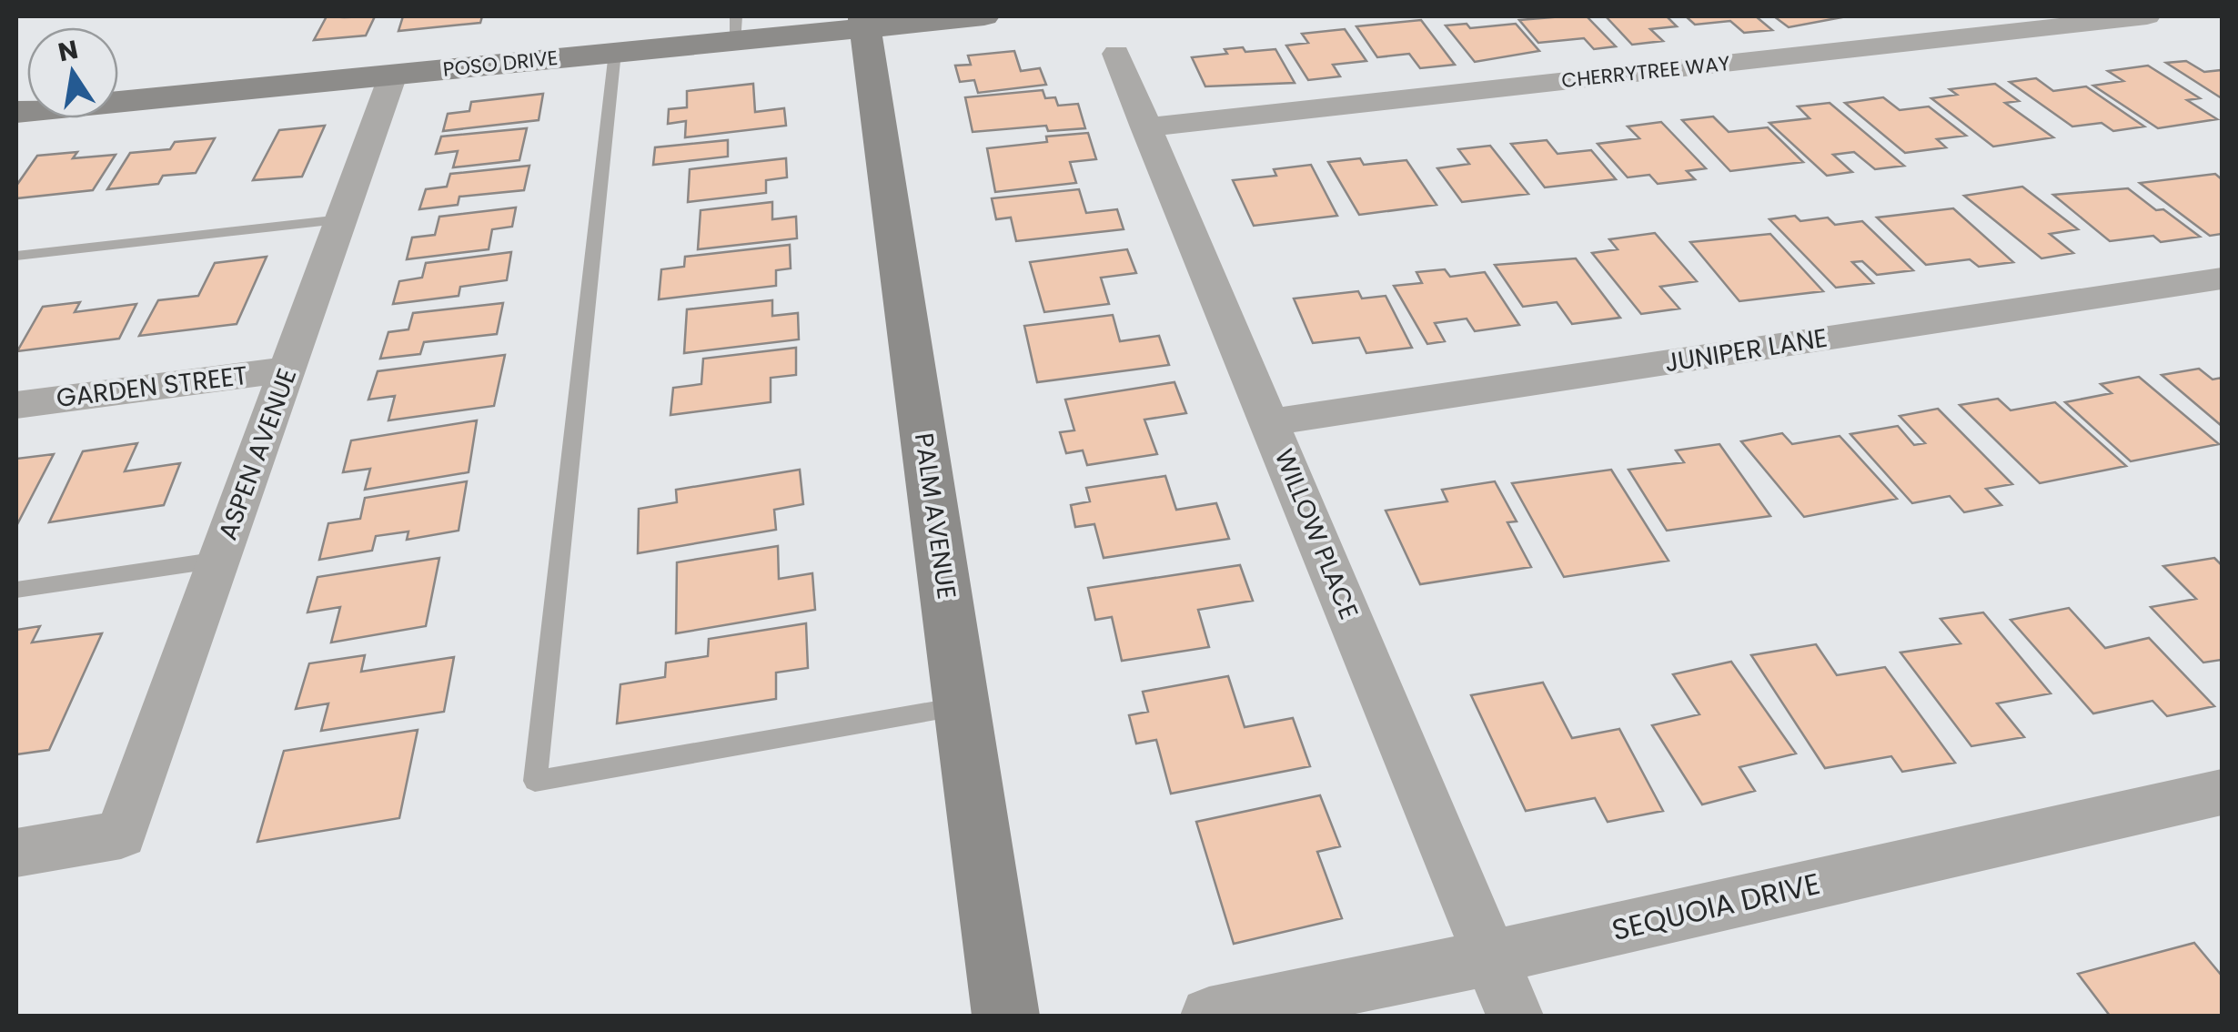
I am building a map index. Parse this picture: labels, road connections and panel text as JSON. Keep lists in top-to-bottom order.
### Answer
{
  "streets": {
    "main road": ["POSO DRIVE", "PALM AVENUE"],
    "street": [
      "CHERRYTREE WAY",
      "JUNIPER LANE",
      "GARDEN STREET",
      "ASPEN AVENUE",
      "WILLOW PLACE",
      "SEQUOIA DRIVE"
    ]
  },
  "crossings": [
    ["POSO DRIVE", "ASPEN AVENUE"],
    ["POSO DRIVE", "PALM AVENUE"],
    ["CHERRYTREE WAY", "WILLOW PLACE"],
    ["JUNIPER LANE", "WILLOW PLACE"],
    ["GARDEN STREET", "ASPEN AVENUE"],
    ["WILLOW PLACE", "SEQUOIA DRIVE"]
  ],
  "north": "top"
}
